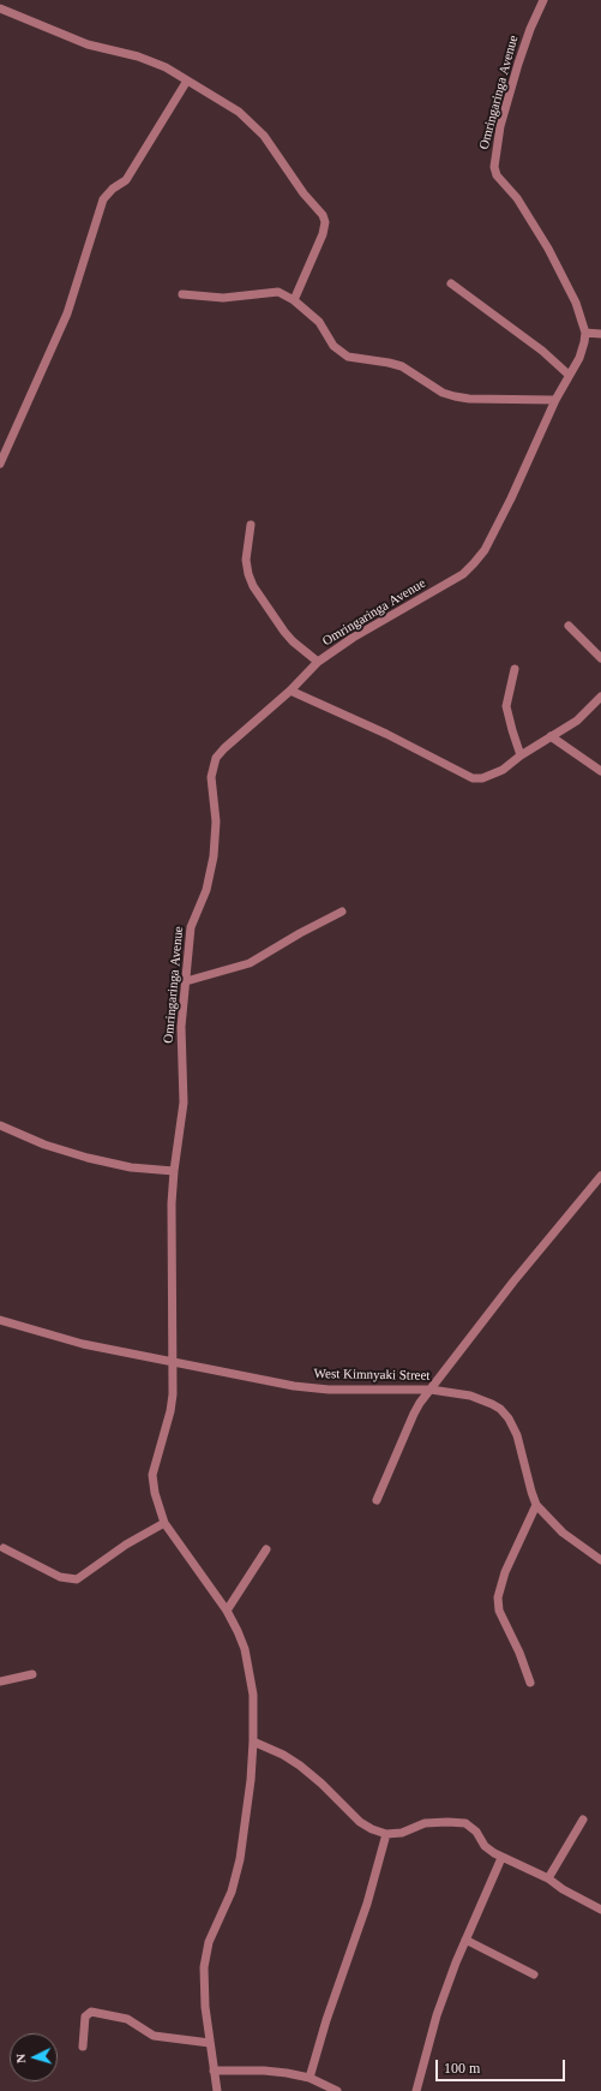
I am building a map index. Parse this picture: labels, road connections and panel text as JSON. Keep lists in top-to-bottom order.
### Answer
{
  "streets": {
    "street": ["Omringaringa Avenue", "West Kimnyaki Street"]
  },
  "crossings": [
    ["Omringaringa Avenue", "West Kimnyaki Street"]
  ],
  "scale_bar": "100 m",
  "north": "left"
}
